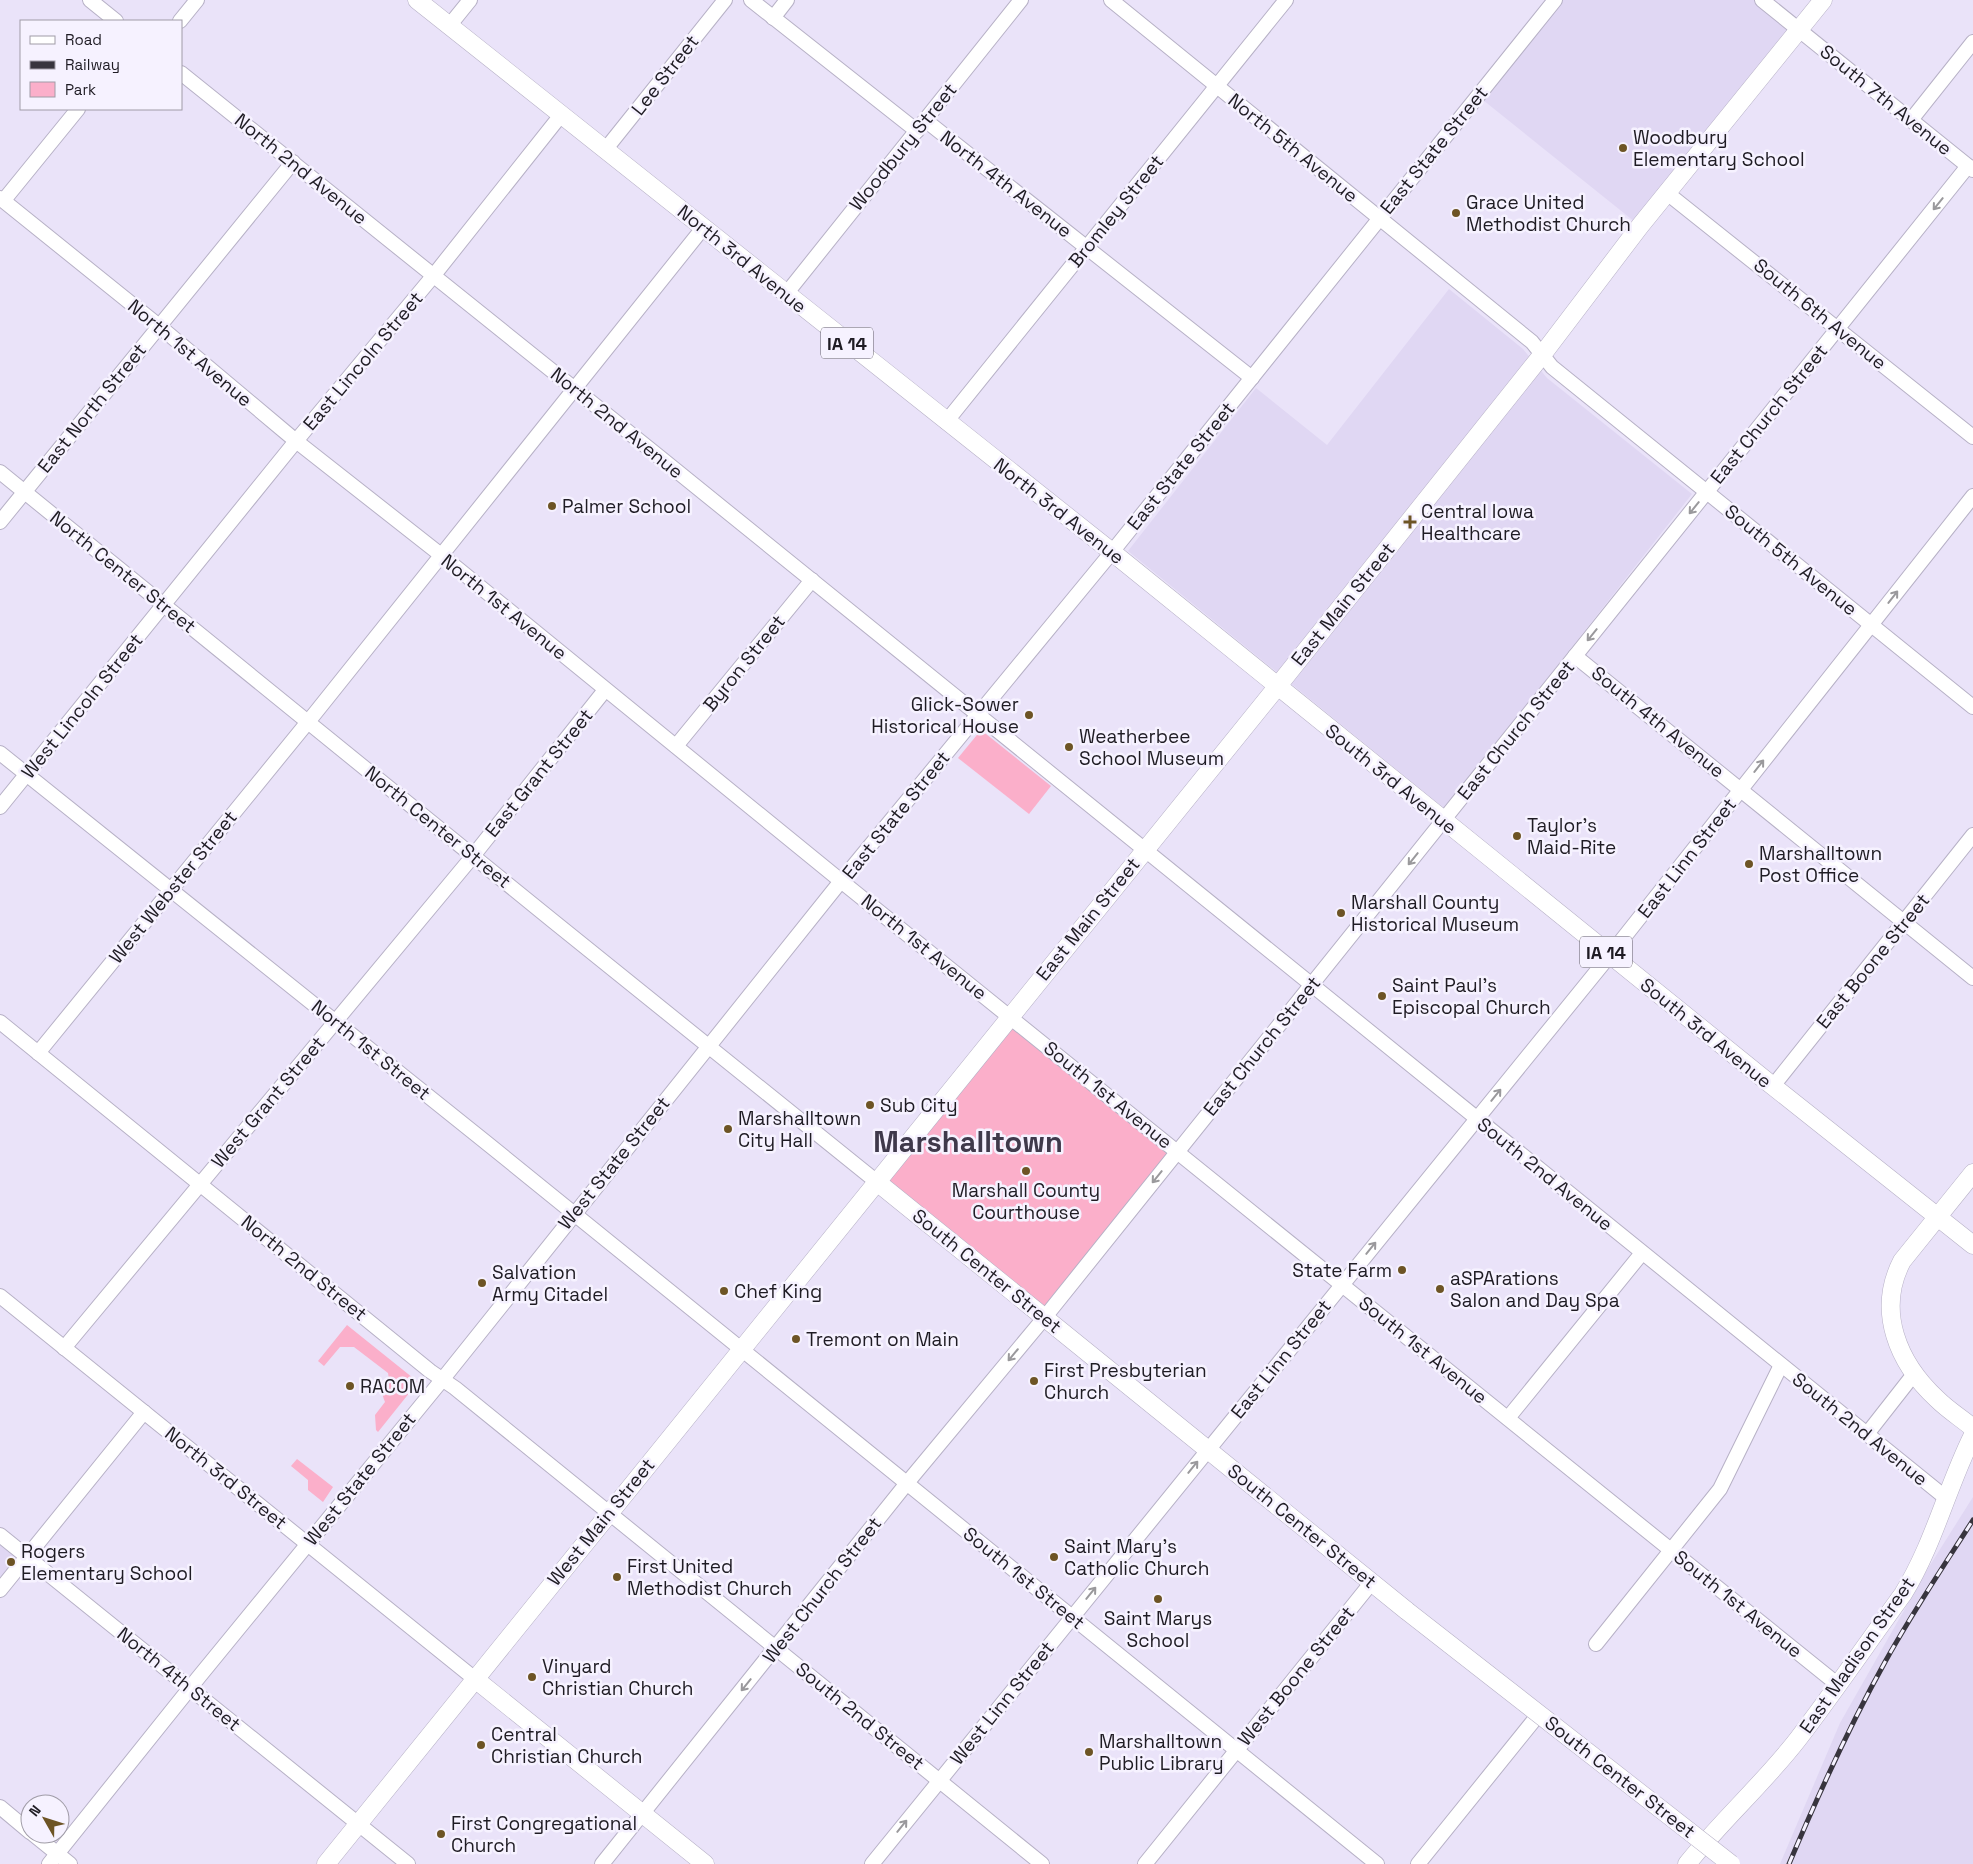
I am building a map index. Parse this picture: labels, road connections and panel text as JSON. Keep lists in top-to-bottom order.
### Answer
{
  "streets": {
    "main road": [
      "North 3rd Avenue",
      "IA 14",
      "East Main Street",
      "South 3rd Avenue",
      "South Center Street",
      "West Main Street",
      "East Madison Street"
    ],
    "street": [
      "Lee Street",
      "South 7th Avenue",
      "Woodbury Street",
      "North 5th Avenue",
      "East State Street",
      "North 2nd Avenue",
      "North 4th Avenue",
      "Bromley Street",
      "South 6th Avenue",
      "North 1st Avenue",
      "East Lincoln Street",
      "East North Street",
      "East Church Street",
      "South 5th Avenue",
      "North Center Street",
      "Byron Street",
      "West Lincoln Street",
      "South 4th Avenue",
      "East Grant Street",
      "East Linn Street",
      "West Webster Street",
      "East Boone Street",
      "North 1st Street",
      "South 1st Avenue",
      "West Grant Street",
      "West State Street",
      "South 2nd Avenue",
      "North 2nd Street",
      "North 3rd Street",
      "South 1st Street",
      "West Church Street",
      "West Boone Street",
      "North 4th Street",
      "West Linn Street",
      "South 2nd Street"
    ]
  },
  "crossings": [
    ["Lee Street", "North 3rd Avenue"],
    ["South 7th Avenue", "East Church Street"],
    ["South 7th Avenue", "East Main Street"],
    ["Woodbury Street", "North 4th Avenue"],
    ["Woodbury Street", "North 3rd Avenue"],
    ["North 5th Avenue", "East State Street"],
    ["North 5th Avenue", "Bromley Street"],
    ["North 5th Avenue", "South 5th Avenue"],
    ["North 5th Avenue", "East Main Street"],
    ["East State Street", "North 2nd Avenue"],
    ["East State Street", "North 4th Avenue"],
    ["East State Street", "North 3rd Avenue"],
    ["East State Street", "North 1st Avenue"],
    ["East State Street", "North Center Street"],
    ["East State Street", "West State Street"],
    ["North 2nd Avenue", "East Lincoln Street"],
    ["North 2nd Avenue", "East North Street"],
    ["North 2nd Avenue", "East Main Street"],
    ["North 2nd Avenue", "Byron Street"],
    ["North 2nd Avenue", "West Webster Street"],
    ["North 2nd Avenue", "South 2nd Avenue"],
    ["North 4th Avenue", "Bromley Street"],
    ["Bromley Street", "North 3rd Avenue"],
    ["North 3rd Avenue", "East Lincoln Street"],
    ["North 3rd Avenue", "East Main Street"],
    ["North 3rd Avenue", "South 3rd Avenue"],
    ["North 3rd Avenue", "West Webster Street"],
    ["South 6th Avenue", "East Church Street"],
    ["South 6th Avenue", "East Main Street"],
    ["North 1st Avenue", "East Lincoln Street"],
    ["North 1st Avenue", "East North Street"],
    ["North 1st Avenue", "East Main Street"],
    ["North 1st Avenue", "Byron Street"],
    ["North 1st Avenue", "East Grant Street"],
    ["North 1st Avenue", "West Webster Street"],
    ["North 1st Avenue", "South 1st Avenue"],
    ["East Lincoln Street", "North Center Street"],
    ["East Lincoln Street", "West Lincoln Street"],
    ["East North Street", "North Center Street"],
    ["East Church Street", "South 5th Avenue"],
    ["East Church Street", "South 4th Avenue"],
    ["East Church Street", "South 3rd Avenue"],
    ["East Church Street", "South 1st Avenue"],
    ["East Church Street", "South 2nd Avenue"],
    ["East Church Street", "South Center Street"],
    ["East Church Street", "West Church Street"],
    ["South 5th Avenue", "East Main Street"],
    ["South 5th Avenue", "East Linn Street"],
    ["North Center Street", "East Main Street"],
    ["North Center Street", "West Lincoln Street"],
    ["North Center Street", "East Grant Street"],
    ["North Center Street", "West Webster Street"],
    ["North Center Street", "West Grant Street"],
    ["North Center Street", "West State Street"],
    ["North Center Street", "South Center Street"],
    ["North Center Street", "West Main Street"],
    ["East Main Street", "South 3rd Avenue"],
    ["East Main Street", "South 1st Avenue"],
    ["East Main Street", "South 2nd Avenue"],
    ["East Main Street", "South Center Street"],
    ["East Main Street", "West Main Street"],
    ["West Lincoln Street", "North 1st Street"],
    ["South 4th Avenue", "East Linn Street"],
    ["South 4th Avenue", "East Boone Street"],
    ["East Grant Street", "West Grant Street"],
    ["South 3rd Avenue", "East Linn Street"],
    ["South 3rd Avenue", "East Boone Street"],
    ["East Linn Street", "South 1st Avenue"],
    ["East Linn Street", "South 2nd Avenue"],
    ["East Linn Street", "South Center Street"],
    ["East Linn Street", "West Linn Street"],
    ["West Webster Street", "North 1st Street"],
    ["West Webster Street", "North 2nd Street"],
    ["North 1st Street", "West Grant Street"],
    ["North 1st Street", "West State Street"],
    ["North 1st Street", "West Main Street"],
    ["North 1st Street", "South 1st Street"],
    ["South 1st Avenue", "East Madison Street"],
    ["West Grant Street", "North 2nd Street"],
    ["West Grant Street", "North 3rd Street"],
    ["West State Street", "North 2nd Street"],
    ["West State Street", "North 3rd Street"],
    ["West State Street", "North 4th Street"],
    ["South 2nd Avenue", "East Madison Street"],
    ["North 2nd Street", "West Main Street"],
    ["North 2nd Street", "South 2nd Street"],
    ["South Center Street", "West Main Street"],
    ["South Center Street", "West Church Street"],
    ["South Center Street", "West Boone Street"],
    ["South Center Street", "West Linn Street"],
    ["North 3rd Street", "West Main Street"],
    ["West Main Street", "South 1st Street"],
    ["West Main Street", "North 4th Street"],
    ["West Main Street", "South 2nd Street"],
    ["South 1st Street", "West Church Street"],
    ["South 1st Street", "West Boone Street"],
    ["South 1st Street", "West Linn Street"],
    ["West Church Street", "South 2nd Street"],
    ["West Linn Street", "South 2nd Street"]
  ],
  "one_way": [
    "East Church Street",
    "East Linn Street",
    "West Church Street",
    "West Linn Street"
  ],
  "districts": ["Marshalltown"],
  "places": {
    "other": [
      "Woodbury Elementary School",
      "Grace United Methodist Church",
      "Palmer School",
      "Glick-Sower Historical House",
      "Weatherbee School Museum",
      "Taylor's Maid-Rite",
      "Marshalltown Post Office",
      "Marshall County Historical Museum",
      "Saint Paul's Episcopal Church",
      "Sub City",
      "Marshalltown City Hall",
      "Marshall County Courthouse",
      "State Farm",
      "Salvation Army Citadel",
      "aSPArations Salon and Day Spa",
      "Chef King",
      "Tremont on Main",
      "First Presbyterian Church",
      "RACOM",
      "Saint Mary's Catholic Church",
      "Rogers Elementary School",
      "First United Methodist Church",
      "Saint Marys School",
      "Vinyard Christian Church",
      "Central Christian Church",
      "Marshalltown Public Library",
      "First Congregational Church"
    ],
    "health": ["Central Iowa Healthcare"]
  },
  "legend": ["Road", "Railway", "Park"],
  "north": "top left"
}
